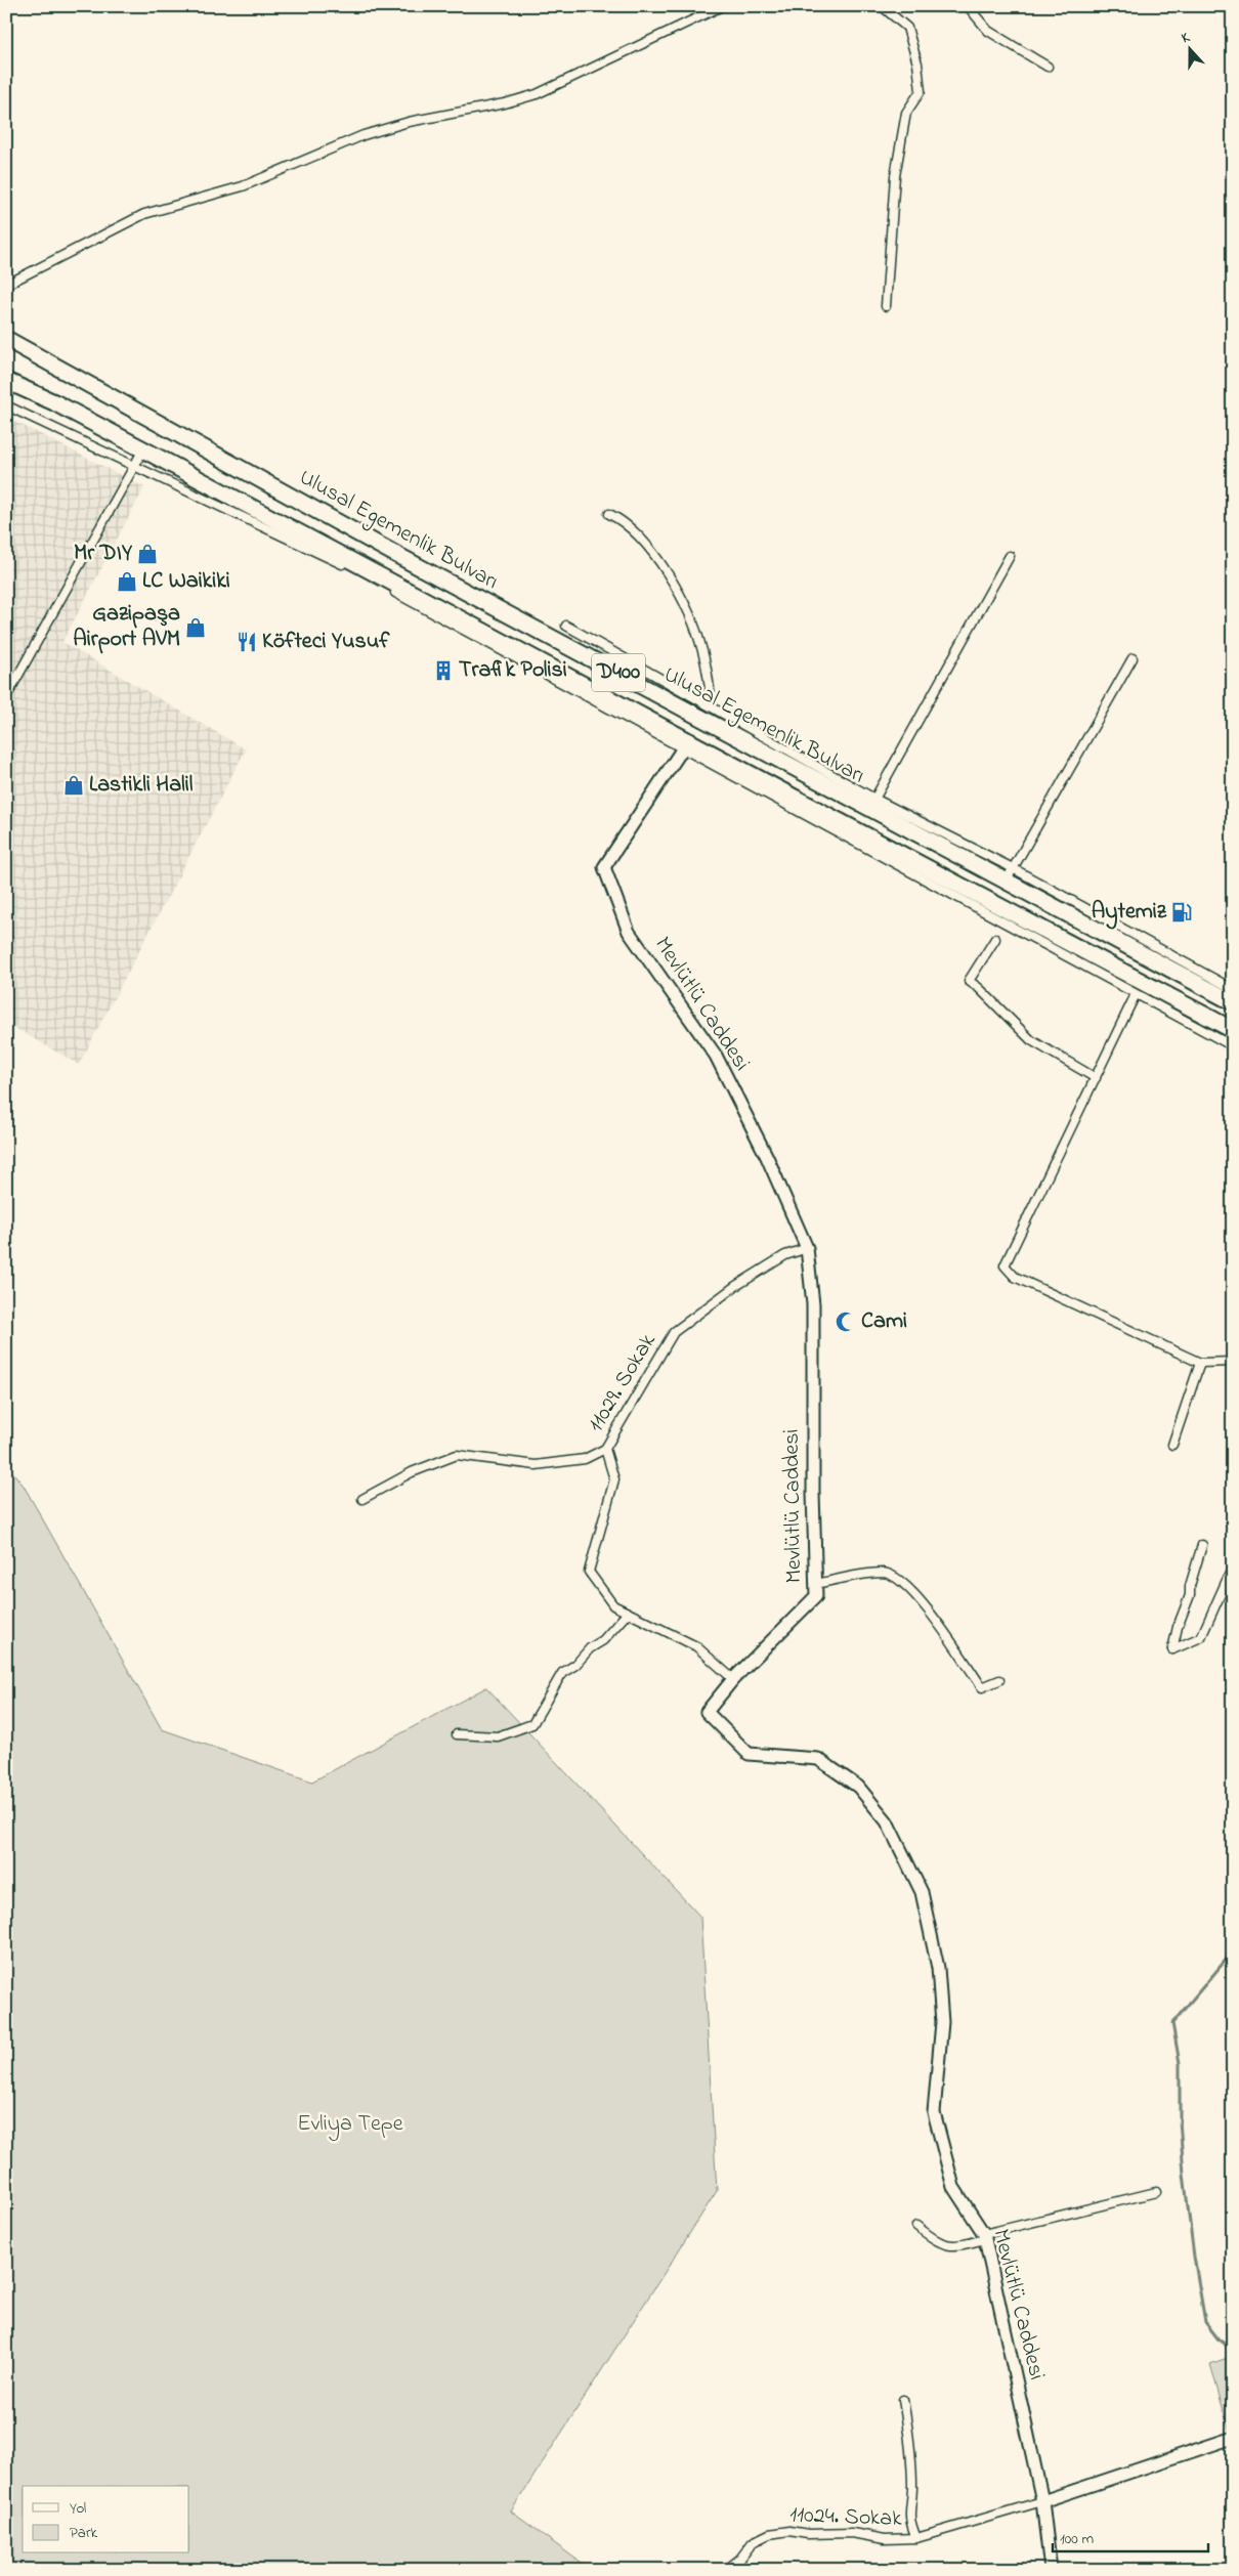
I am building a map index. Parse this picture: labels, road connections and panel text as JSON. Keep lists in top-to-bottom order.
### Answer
{
  "streets": {
    "highway": ["Ulusal Egemenlik Bulvarı", "D400"],
    "street": ["Mevlütlü Caddesi", "11029. Sokak", "11024. Sokak"]
  },
  "crossings": [
    ["Ulusal Egemenlik Bulvarı", "Mevlütlü Caddesi"],
    ["Mevlütlü Caddesi", "11029. Sokak"],
    ["Mevlütlü Caddesi", "11024. Sokak"]
  ],
  "parks": ["Evliya Tepe"],
  "places": {
    "shop": [
      "Mr DIY",
      "LC Waikiki",
      "Gazipaşa Airport AVM",
      "Lastikli Halil"
    ],
    "restaurant": ["Köfteci Yusuf"],
    "building": ["Trafik Polisi"],
    "fuel station": ["Aytemiz"],
    "mosque": ["Cami"]
  },
  "legend": ["Yol", "Park"],
  "scale_bar": "100 m",
  "north": "top"
}
